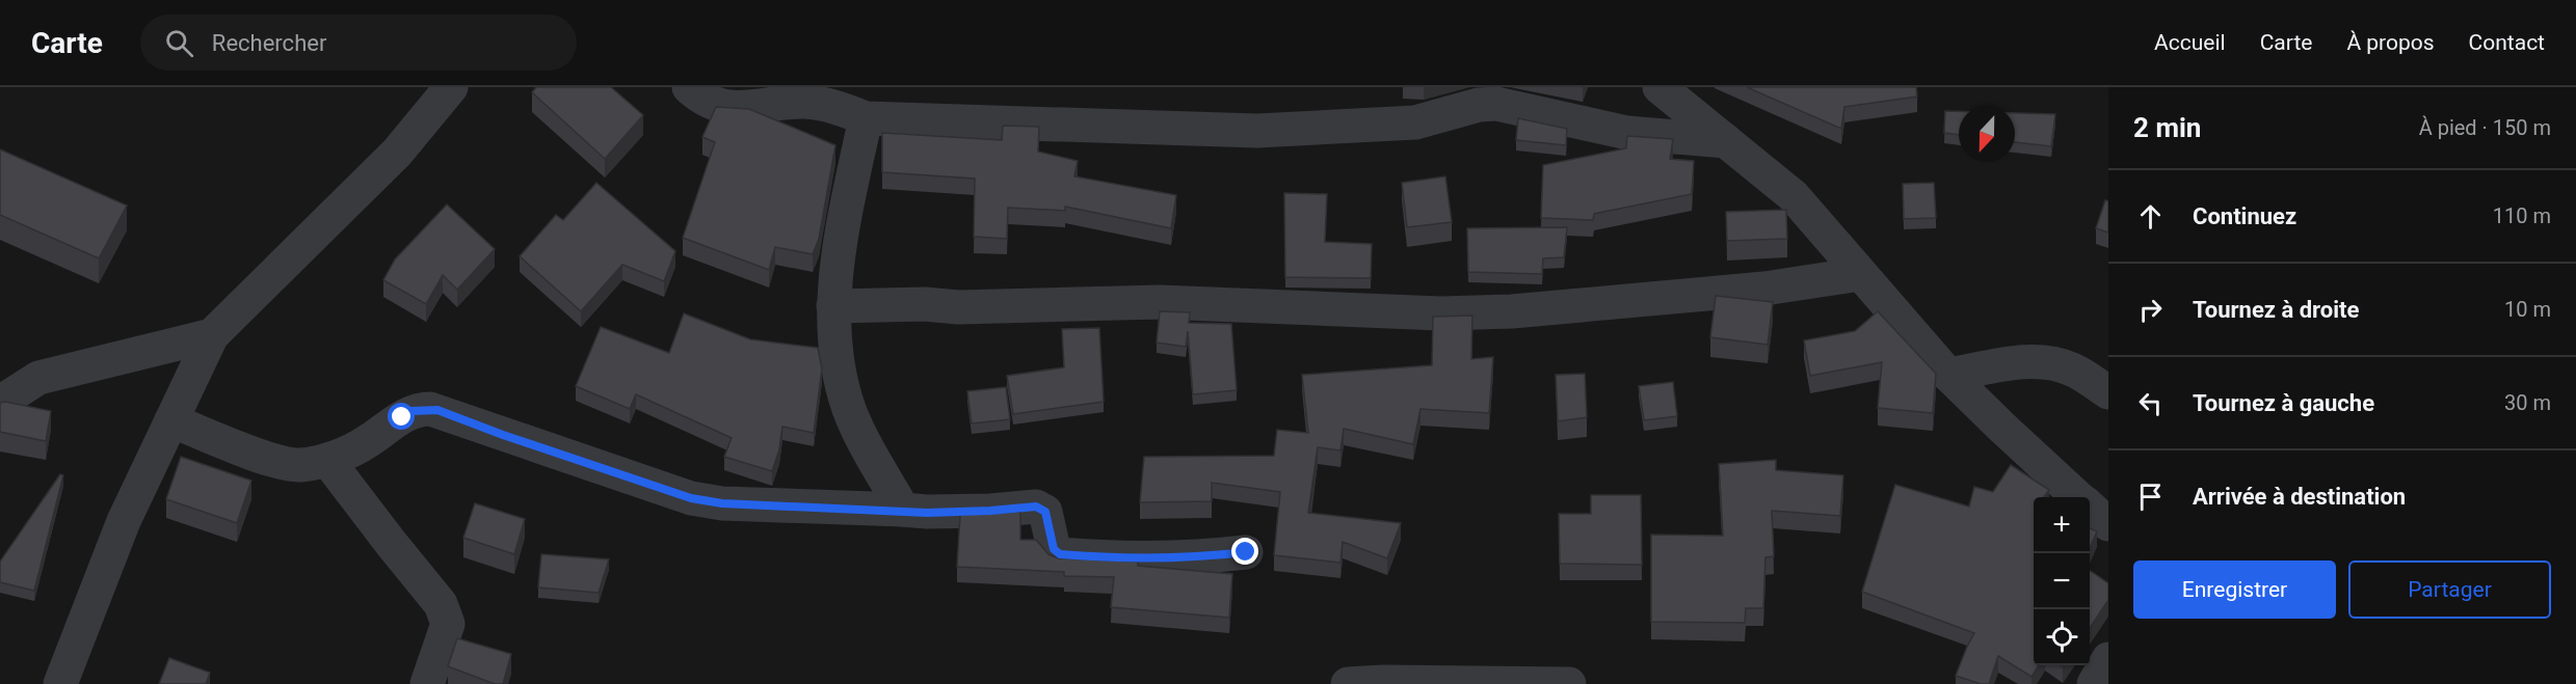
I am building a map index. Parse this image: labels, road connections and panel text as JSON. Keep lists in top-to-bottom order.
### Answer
{
  "north": "bottom",
  "page": {
    "header": "Carte",
    "search": "Rechercher",
    "nav": [
      "Accueil",
      "Carte",
      "À propos",
      "Contact"
    ],
    "heading": ["2 min", "À pied · 150 m"],
    "list": [
      ["Continuez", "110 m"],
      ["Tournez à droite", "10 m"],
      ["Tournez à gauche", "30 m"],
      "Arrivée à destination"
    ],
    "map_buttons": ["+", "−"],
    "buttons": ["Enregistrer", "Partager"]
  }
}
